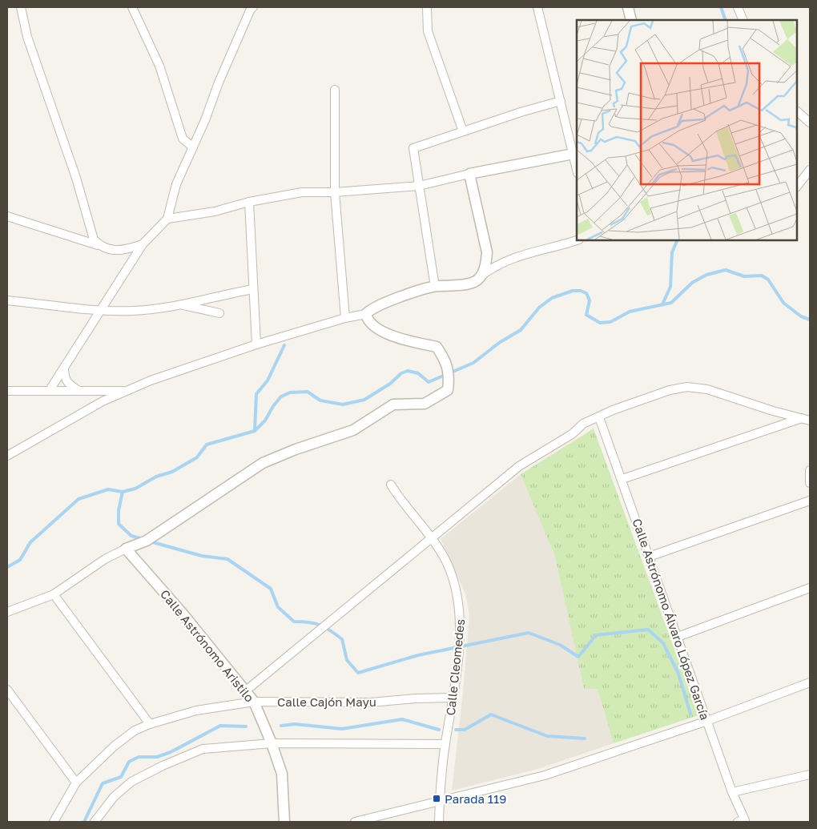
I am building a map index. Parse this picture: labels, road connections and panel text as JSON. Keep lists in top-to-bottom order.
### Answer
{
  "streets": {
    "street": [
      "Calle Astrónomo Álvaro López García",
      "Calle Astrónomo Aristilo",
      "Calle Cleomedes",
      "Calle Cajón Mayu"
    ]
  },
  "crossings": [
    ["Calle Astrónomo Aristilo", "Calle Cajón Mayu"],
    ["Calle Cleomedes", "Calle Cajón Mayu"]
  ],
  "places": {
    "transit": ["Parada 119"]
  }
}
